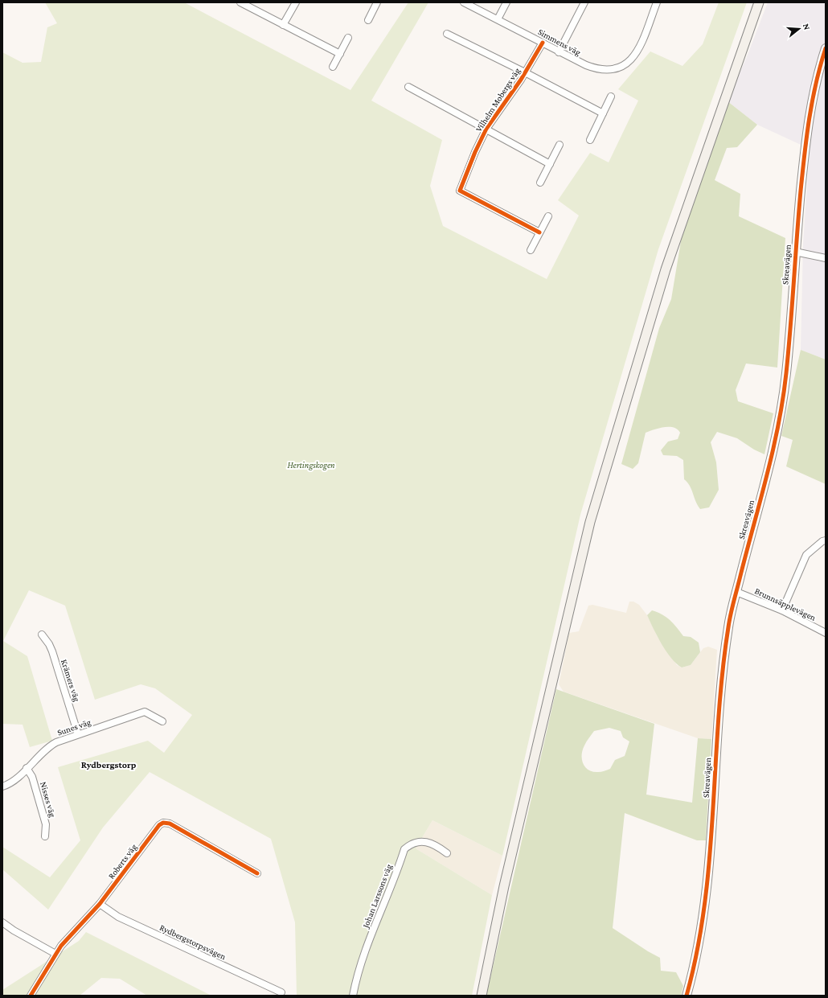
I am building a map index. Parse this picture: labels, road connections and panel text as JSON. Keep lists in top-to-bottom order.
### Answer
{
  "streets": {
    "street": [
      "Simmens väg",
      "Vilhelm Mobergs väg",
      "Skreavägen",
      "Brunnsäpplevägen",
      "Krämers väg",
      "Sunes väg",
      "Nisses väg",
      "Roberts väg",
      "Johan Larssons väg",
      "Rydbergstorpsvägen"
    ]
  },
  "crossings": [
    ["Simmens väg", "Vilhelm Mobergs väg"],
    ["Skreavägen", "Brunnsäpplevägen"],
    ["Krämers väg", "Sunes väg"],
    ["Sunes väg", "Nisses väg"],
    ["Roberts väg", "Rydbergstorpsvägen"]
  ],
  "districts": ["Rydbergstorp"],
  "parks": ["Hertingskogen"],
  "north": "right"
}
